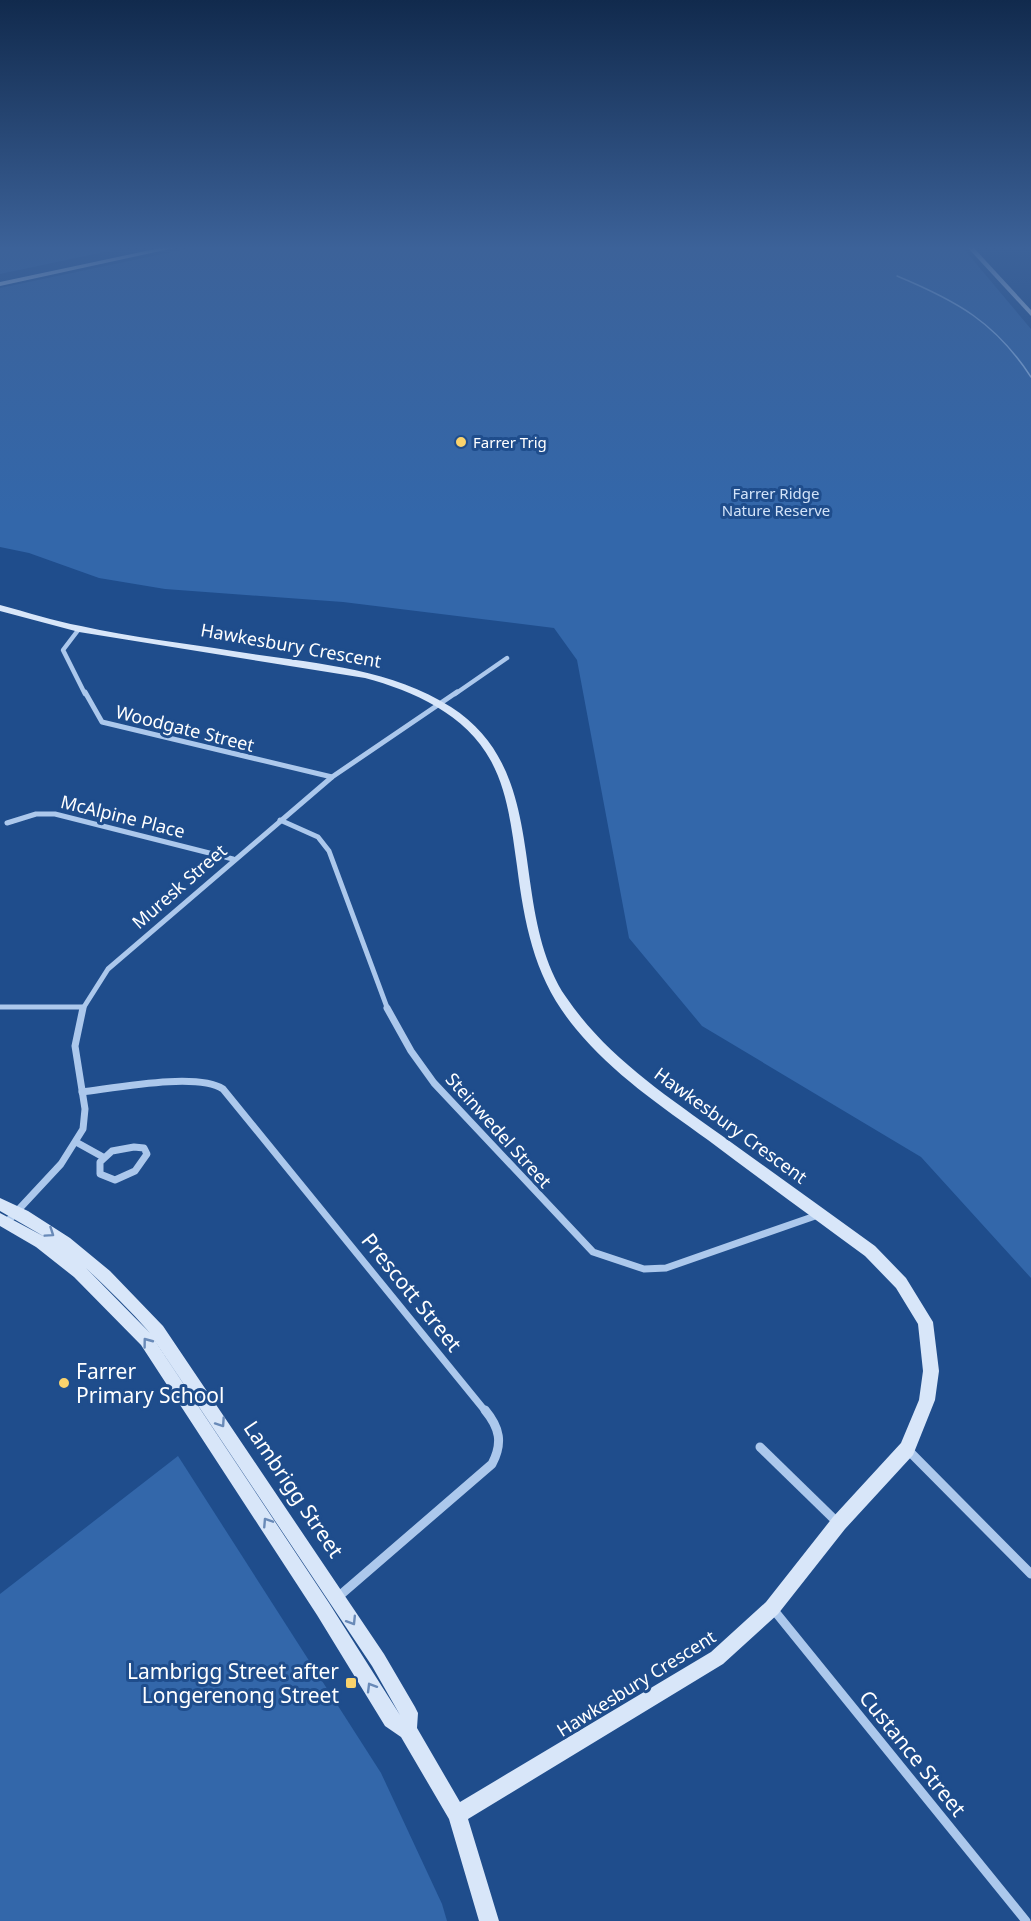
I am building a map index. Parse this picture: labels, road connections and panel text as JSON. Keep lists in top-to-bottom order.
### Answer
{
  "streets": {
    "street": [
      "Hawkesbury Crescent",
      "Woodgate Street",
      "McAlpine Place",
      "Muresk Street",
      "Steinwedel Street",
      "Prescott Street",
      "Lambrigg Street",
      "Custance Street"
    ]
  },
  "crossings": [
    ["Hawkesbury Crescent", "Woodgate Street"],
    ["Hawkesbury Crescent", "Muresk Street"],
    ["Hawkesbury Crescent", "Steinwedel Street"],
    ["Hawkesbury Crescent", "Lambrigg Street"],
    ["Hawkesbury Crescent", "Custance Street"],
    ["Woodgate Street", "Muresk Street"],
    ["McAlpine Place", "Muresk Street"],
    ["Muresk Street", "Steinwedel Street"],
    ["Muresk Street", "Prescott Street"],
    ["Muresk Street", "Lambrigg Street"],
    ["Prescott Street", "Lambrigg Street"]
  ],
  "parks": ["Farrer Ridge Nature Reserve"],
  "places": {
    "other": ["Farrer Trig", "Farrer Primary School"],
    "transit": ["Lambrigg Street after Longerenong Street"]
  }
}
